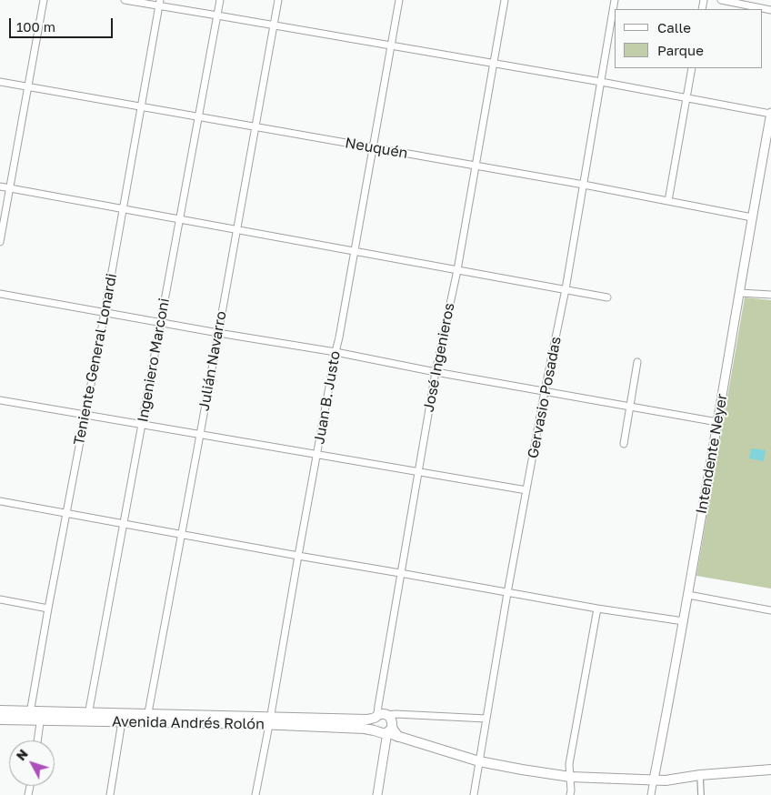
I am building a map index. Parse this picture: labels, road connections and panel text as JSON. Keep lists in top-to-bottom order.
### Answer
{
  "streets": {
    "main road": ["Avenida Andrés Rolón"],
    "street": [
      "Neuquén",
      "José Ingenieros",
      "Teniente General Lonardi",
      "Ingeniero Marconi",
      "Julián Navarro",
      "Juan B. Justo",
      "Gervasio Posadas",
      "Intendente Neyer"
    ]
  },
  "crossings": [
    ["Neuquén", "José Ingenieros"],
    ["Neuquén", "Teniente General Lonardi"],
    ["Neuquén", "Ingeniero Marconi"],
    ["Neuquén", "Julián Navarro"],
    ["Neuquén", "Juan B. Justo"],
    ["Neuquén", "Gervasio Posadas"],
    ["Neuquén", "Intendente Neyer"],
    ["José Ingenieros", "Avenida Andrés Rolón"],
    ["Teniente General Lonardi", "Avenida Andrés Rolón"],
    ["Ingeniero Marconi", "Avenida Andrés Rolón"],
    ["Julián Navarro", "Avenida Andrés Rolón"],
    ["Juan B. Justo", "Avenida Andrés Rolón"]
  ],
  "legend": ["Calle", "Parque"],
  "scale_bar": "100 m",
  "north": "top left"
}
